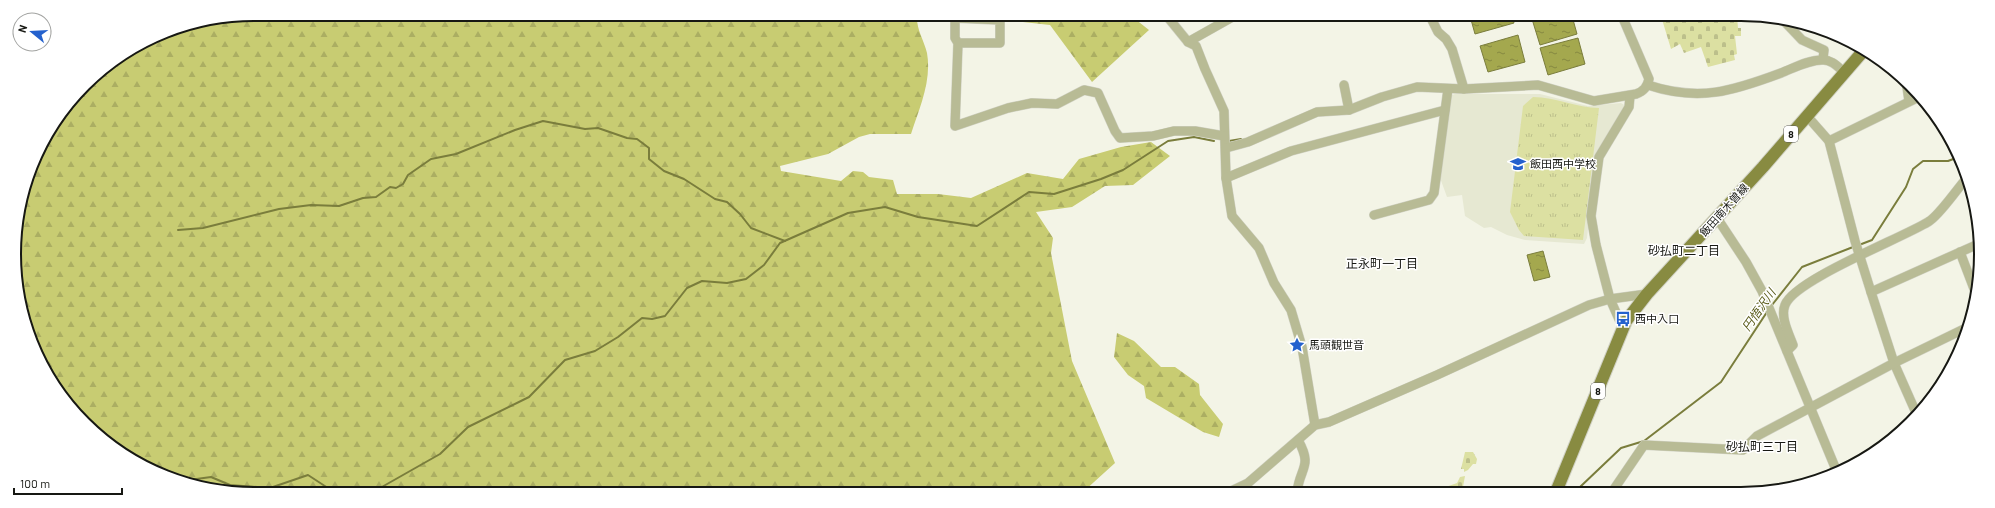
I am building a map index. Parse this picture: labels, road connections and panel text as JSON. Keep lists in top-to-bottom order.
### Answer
{
  "streets": {
    "main road": ["8", "飯田南木曽線"]
  },
  "districts": ["砂払町二丁目", "正永町一丁目", "砂払町三丁目"],
  "water": ["円悟沢川"],
  "places": {
    "school or university": ["飯田西中学校"],
    "bus stop": ["西中入口"],
    "place": ["馬頭観世音"]
  },
  "scale_bar": "100 m",
  "north": "left"
}
